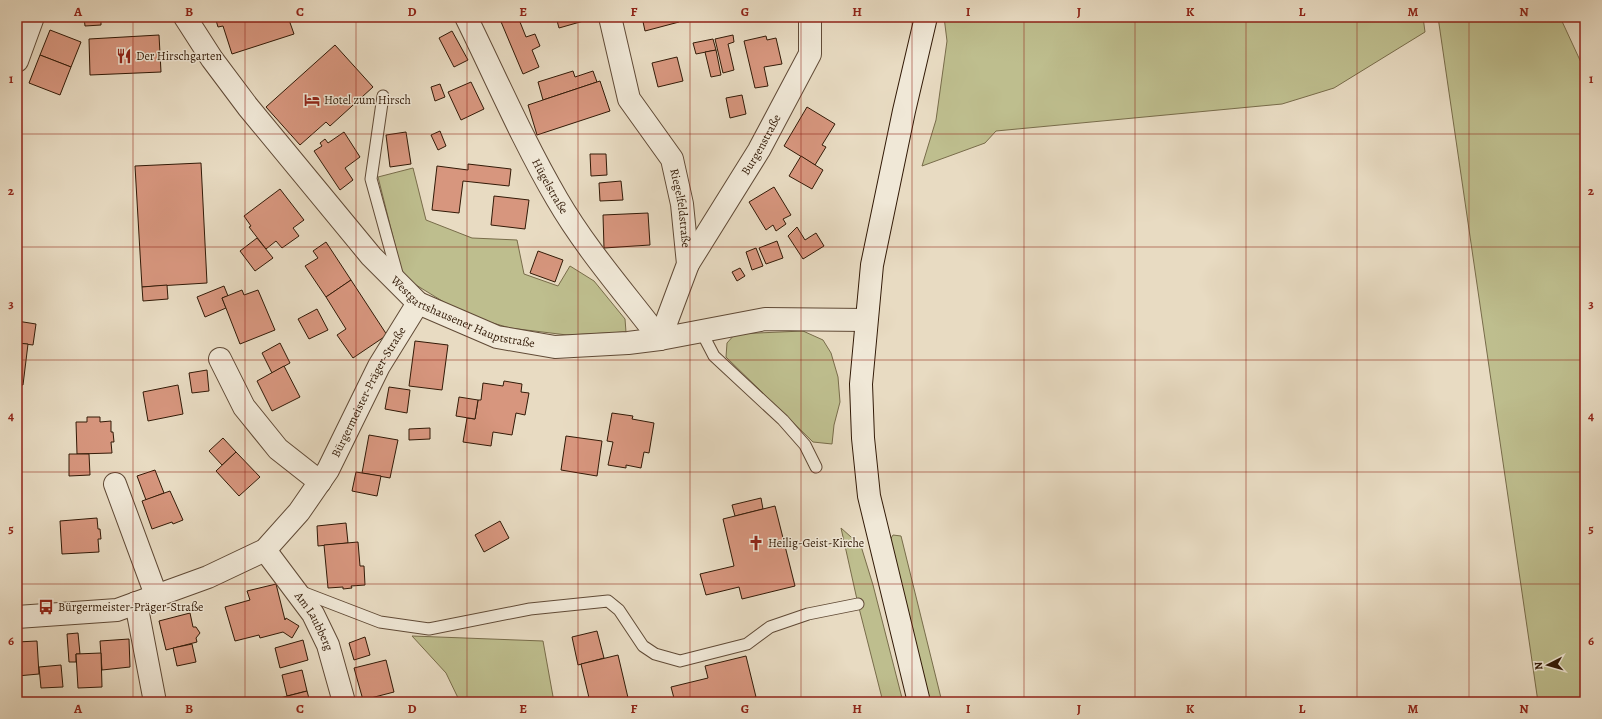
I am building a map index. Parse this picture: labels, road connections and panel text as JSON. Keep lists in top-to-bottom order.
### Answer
{
  "streets": {
    "street": [
      "Burgenstraße",
      "Hügelstraße",
      "Riegelfeldstraße",
      "Westgartshausener Hauptstraße",
      "Bürgermeister-Präger-Straße",
      "Am Laubberg"
    ]
  },
  "crossings": [
    ["Burgenstraße", "Riegelfeldstraße"],
    ["Hügelstraße", "Riegelfeldstraße"],
    ["Hügelstraße", "Westgartshausener Hauptstraße"],
    ["Riegelfeldstraße", "Westgartshausener Hauptstraße"],
    ["Westgartshausener Hauptstraße", "Bürgermeister-Präger-Straße"],
    ["Bürgermeister-Präger-Straße", "Am Laubberg"]
  ],
  "places": {
    "restaurant": ["Der Hirschgarten"],
    "hotel": ["Hotel zum Hirsch"],
    "church": ["Heilig-Geist-Kirche"],
    "bus stop": ["Bürgermeister-Präger-Straße"]
  },
  "north": "left",
  "grid": {
    "columns": [
      "A",
      "B",
      "C",
      "D",
      "E",
      "F",
      "G",
      "H",
      "I",
      "J",
      "K",
      "L",
      "M",
      "N"
    ],
    "rows": [
      "1",
      "2",
      "3",
      "4",
      "5",
      "6"
    ]
  }
}
